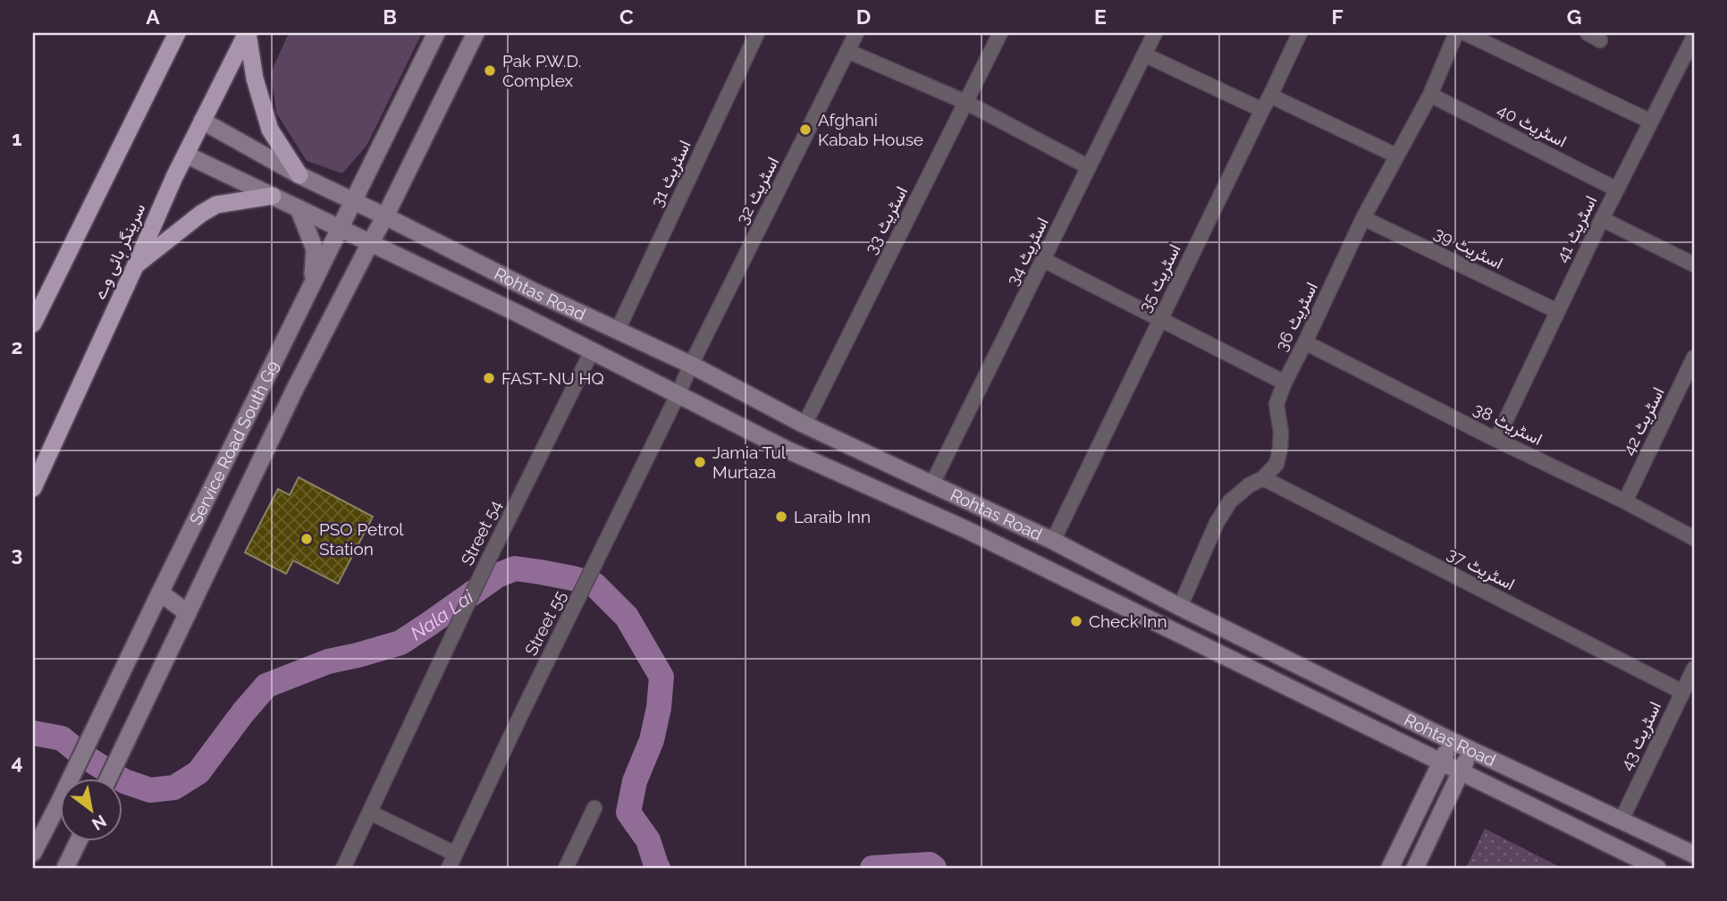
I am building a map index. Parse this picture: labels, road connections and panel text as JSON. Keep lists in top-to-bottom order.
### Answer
{
  "streets": {
    "highway": ["سرینگر ہائی وے"],
    "main road": ["Rohtas Road", "Service Road South G9"],
    "street": [
      "اسٹریٹ 40",
      "اسٹریٹ 31",
      "اسٹریٹ 32",
      "اسٹریٹ 33",
      "اسٹریٹ 41",
      "اسٹریٹ 39",
      "اسٹریٹ 34",
      "اسٹریٹ 35",
      "اسٹریٹ 36",
      "اسٹریٹ 42",
      "اسٹریٹ 38",
      "Street 54",
      "اسٹریٹ 37",
      "Street 55",
      "اسٹریٹ 43"
    ]
  },
  "crossings": [
    ["اسٹریٹ 40", "اسٹریٹ 41"],
    ["اسٹریٹ 40", "اسٹریٹ 36"],
    ["اسٹریٹ 31", "Rohtas Road"],
    ["اسٹریٹ 32", "Rohtas Road"],
    ["اسٹریٹ 32", "Street 55"],
    ["اسٹریٹ 33", "Rohtas Road"],
    ["اسٹریٹ 41", "اسٹریٹ 39"],
    ["اسٹریٹ 41", "اسٹریٹ 38"],
    ["اسٹریٹ 39", "اسٹریٹ 36"],
    ["سرینگر ہائی وے", "Rohtas Road"],
    ["اسٹریٹ 34", "Rohtas Road"],
    ["اسٹریٹ 35", "Rohtas Road"],
    ["Rohtas Road", "اسٹریٹ 36"],
    ["Rohtas Road", "Service Road South G9"],
    ["Rohtas Road", "Street 54"],
    ["Rohtas Road", "Street 55"],
    ["Rohtas Road", "اسٹریٹ 43"],
    ["اسٹریٹ 36", "اسٹریٹ 38"],
    ["اسٹریٹ 36", "اسٹریٹ 37"],
    ["اسٹریٹ 42", "اسٹریٹ 38"],
    ["اسٹریٹ 37", "اسٹریٹ 43"]
  ],
  "water": ["Nala Lai"],
  "places": [
    "Pak P.W.D. Complex",
    "Afghani Kabab House",
    "FAST-NU HQ",
    "Jamia Tul Murtaza",
    "Laraib Inn",
    "PSO Petrol Station",
    "Check Inn"
  ],
  "north": "bottom right",
  "grid": {
    "columns": [
      "A",
      "B",
      "C",
      "D",
      "E",
      "F",
      "G"
    ],
    "rows": [
      "1",
      "2",
      "3",
      "4"
    ]
  }
}
